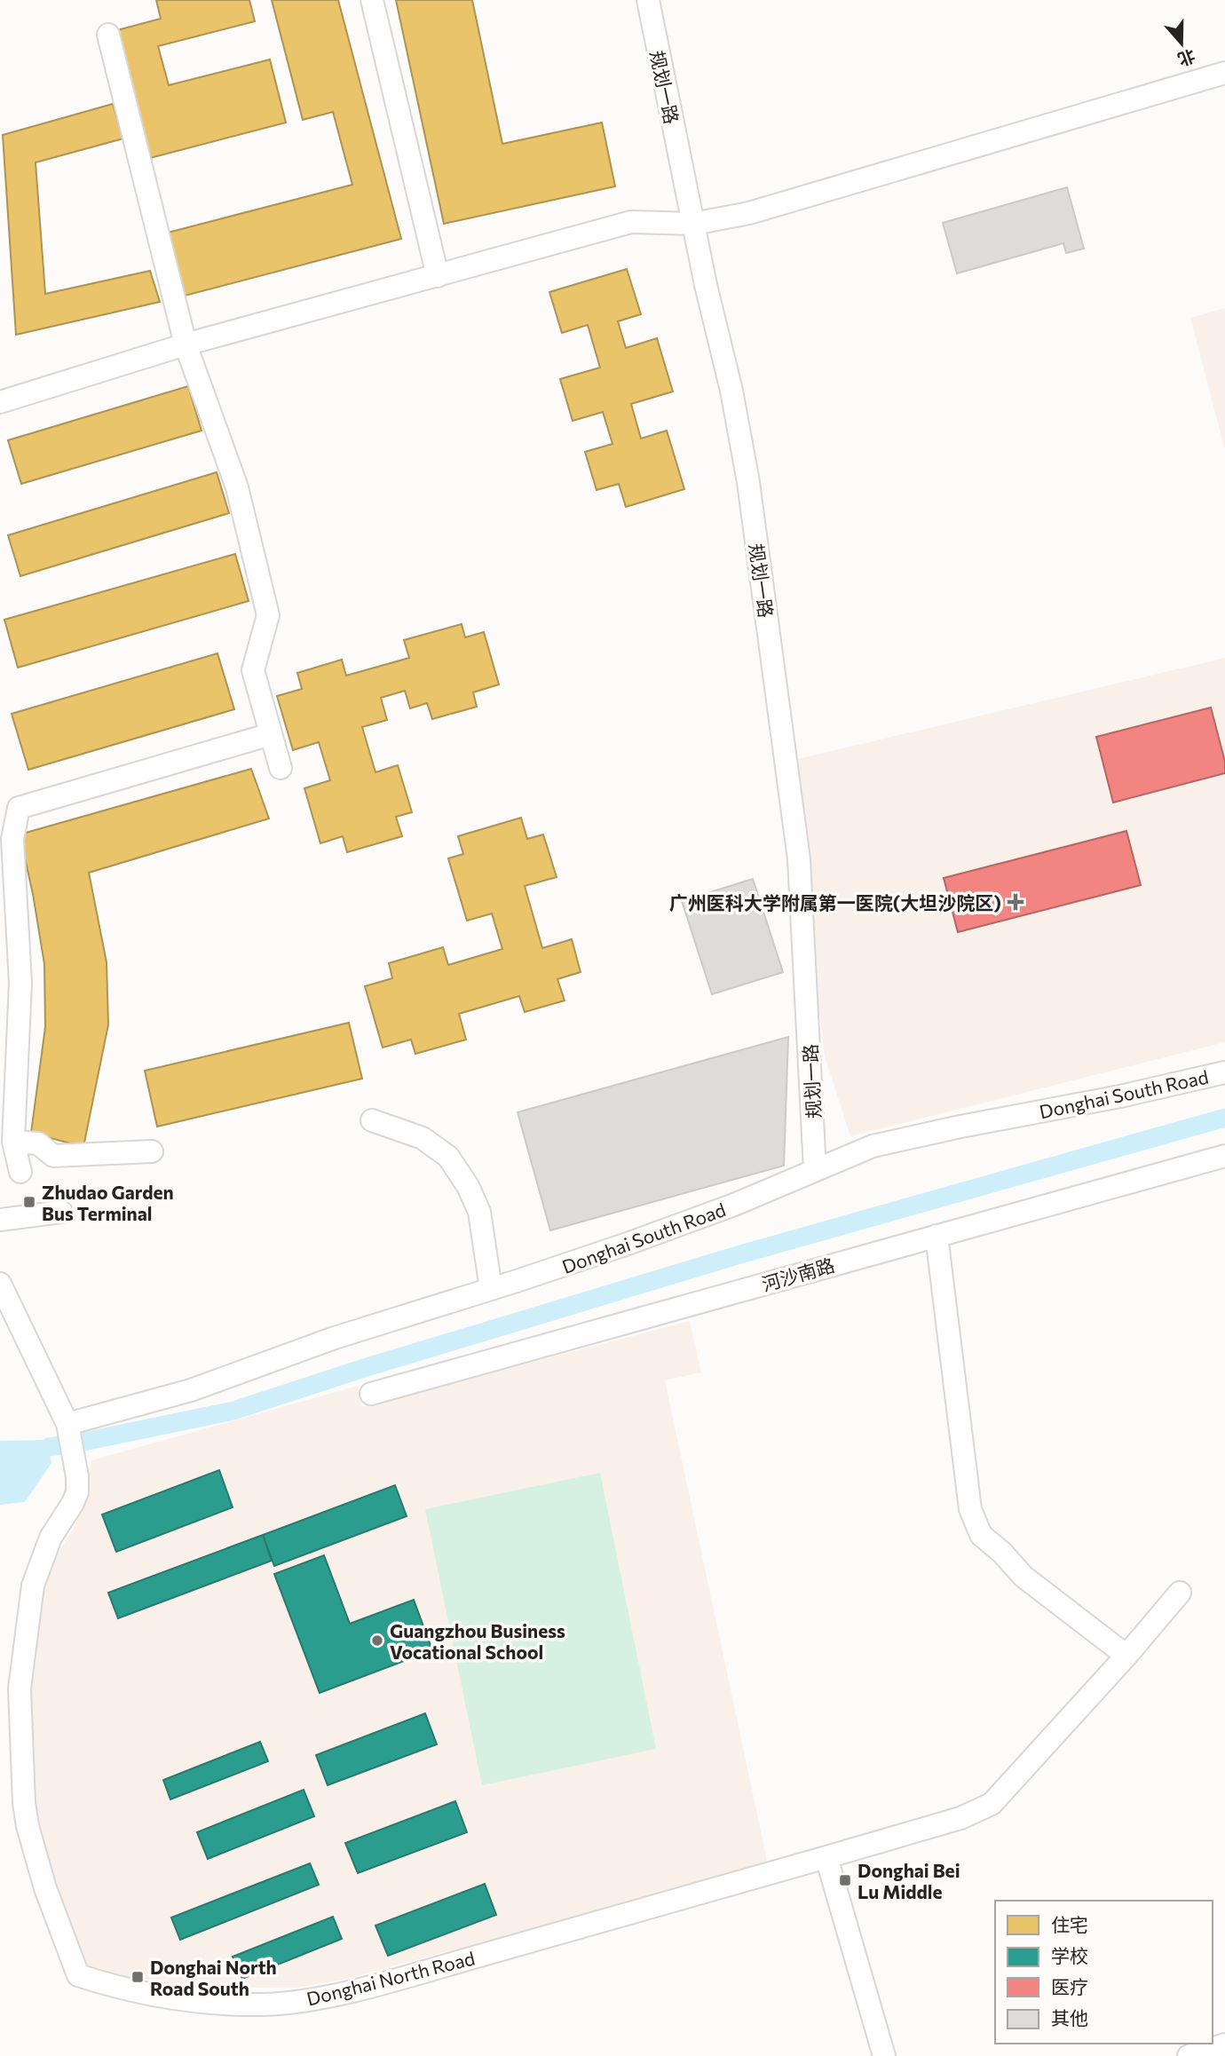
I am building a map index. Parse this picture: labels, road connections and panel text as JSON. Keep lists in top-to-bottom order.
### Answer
{
  "streets": {
    "street": [
      "规划一路",
      "Donghai South Road",
      "河沙南路",
      "Donghai North Road"
    ]
  },
  "crossings": [
    ["规划一路", "Donghai South Road"],
    ["Donghai South Road", "Donghai North Road"]
  ],
  "places": {
    "health": ["广州医科大学附属第一医院(大坦沙院区)"],
    "transit": ["Zhudao Garden Bus Terminal", "Donghai Bei Lu Middle", "Donghai North Road South"],
    "other": ["Guangzhou Business Vocational School"]
  },
  "legend": [
    "住宅",
    "学校",
    "医疗",
    "其他"
  ],
  "north": "bottom"
}
